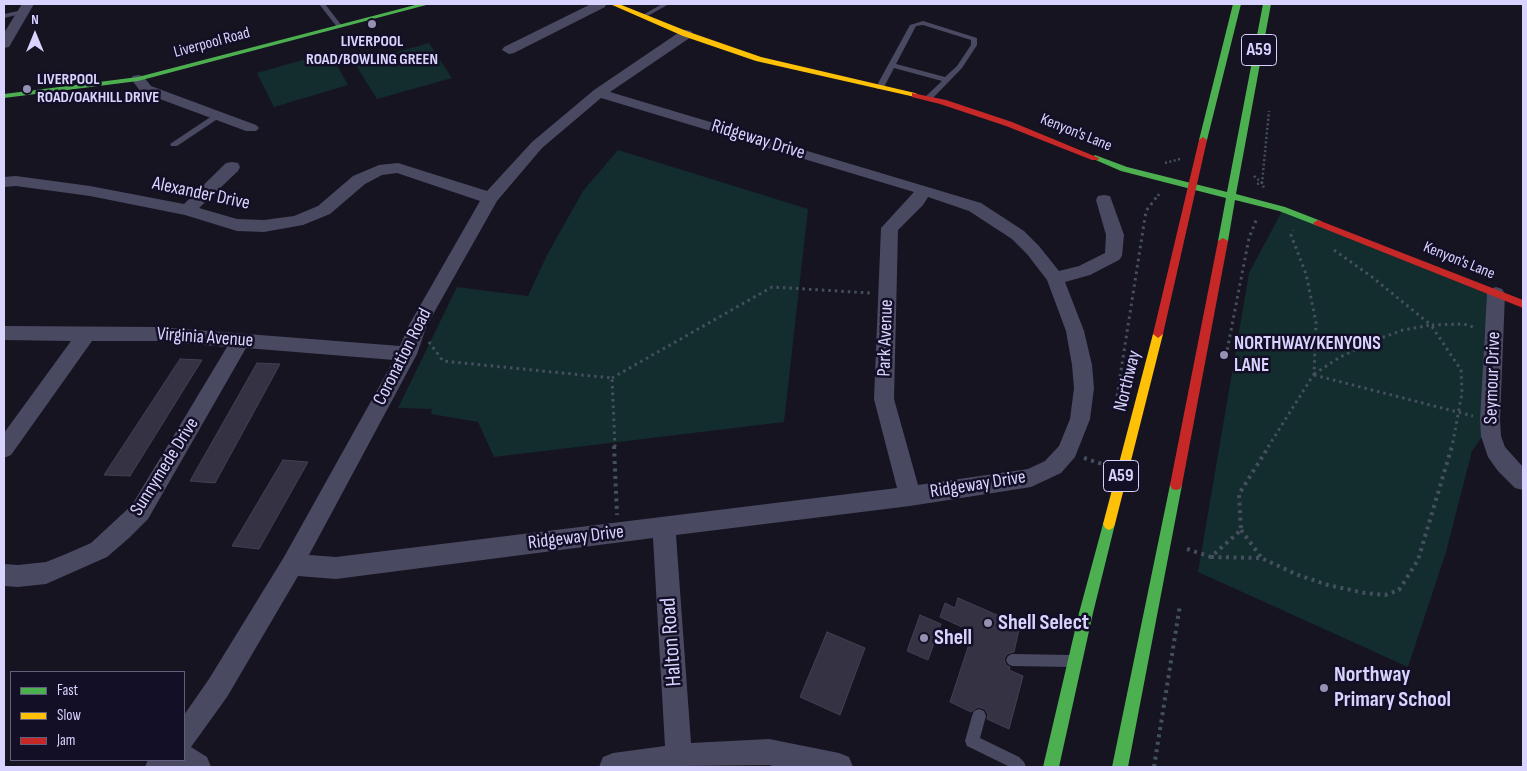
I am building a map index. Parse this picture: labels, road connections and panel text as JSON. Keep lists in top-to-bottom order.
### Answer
{
  "streets": {
    "main road": [
      "Liverpool Road",
      "A59",
      "Kenyon's Lane",
      "Northway"
    ],
    "street": [
      "Ridgeway Drive",
      "Alexander Drive",
      "Virginia Avenue",
      "Park Avenue",
      "Coronation Road",
      "Seymour Drive",
      "Sunnymede Drive",
      "Halton Road"
    ]
  },
  "crossings": [
    ["A59", "Kenyon's Lane"],
    ["Kenyon's Lane", "Coronation Road"],
    ["Kenyon's Lane", "Seymour Drive"],
    ["Kenyon's Lane", "Northway"],
    ["Ridgeway Drive", "Park Avenue"],
    ["Ridgeway Drive", "Coronation Road"],
    ["Ridgeway Drive", "Halton Road"],
    ["Alexander Drive", "Coronation Road"],
    ["Virginia Avenue", "Coronation Road"],
    ["Virginia Avenue", "Sunnymede Drive"]
  ],
  "places": [
    "LIVERPOOL ROAD/BOWLING GREEN",
    "LIVERPOOL ROAD/OAKHILL DRIVE",
    "NORTHWAY/KENYONS LANE",
    "Shell Select",
    "Shell",
    "Northway Primary School"
  ],
  "legend": ["Fast", "Slow", "Jam"],
  "north": "top"
}
